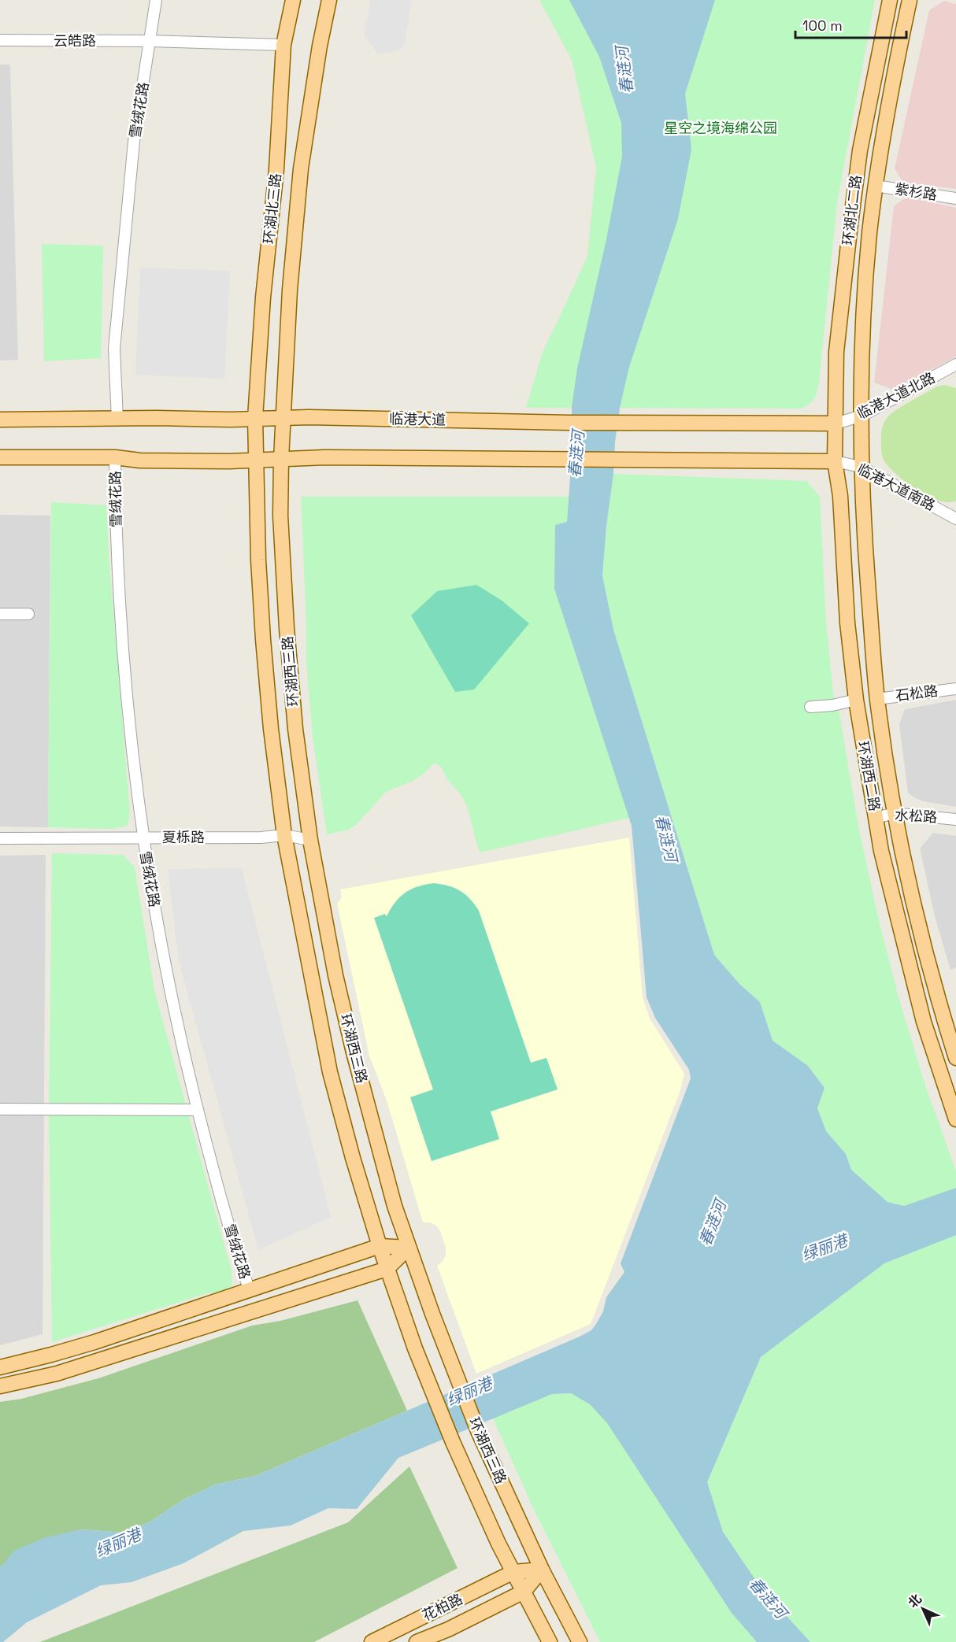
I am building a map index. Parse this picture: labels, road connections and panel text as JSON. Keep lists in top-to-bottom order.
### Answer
{
  "streets": {
    "main road": [
      "环湖北三路",
      "环湖北二路",
      "临港大道",
      "环湖西三路",
      "环湖西二路",
      "花柏路"
    ],
    "street": [
      "云皓路",
      "雪绒花路",
      "紫杉路",
      "临港大道北路",
      "临港大道南路",
      "石松路",
      "水松路",
      "夏栎路"
    ]
  },
  "crossings": [
    ["云皓路", "雪绒花路"],
    ["云皓路", "环湖北三路"],
    ["雪绒花路", "临港大道"],
    ["雪绒花路", "夏栎路"],
    ["紫杉路", "环湖北二路"],
    ["环湖北三路", "临港大道"],
    ["环湖北三路", "环湖西三路"],
    ["环湖北二路", "临港大道北路"],
    ["环湖北二路", "临港大道"],
    ["环湖北二路", "环湖西二路"],
    ["临港大道北路", "临港大道"],
    ["临港大道北路", "环湖西二路"],
    ["临港大道", "环湖西三路"],
    ["临港大道", "环湖西二路"],
    ["临港大道南路", "环湖西二路"],
    ["环湖西三路", "夏栎路"],
    ["环湖西三路", "花柏路"],
    ["石松路", "环湖西二路"],
    ["环湖西二路", "水松路"]
  ],
  "water": ["春涟河", "绿丽港"],
  "parks": ["星空之境海绵公园"],
  "scale_bar": "100 m",
  "north": "top left"
}
